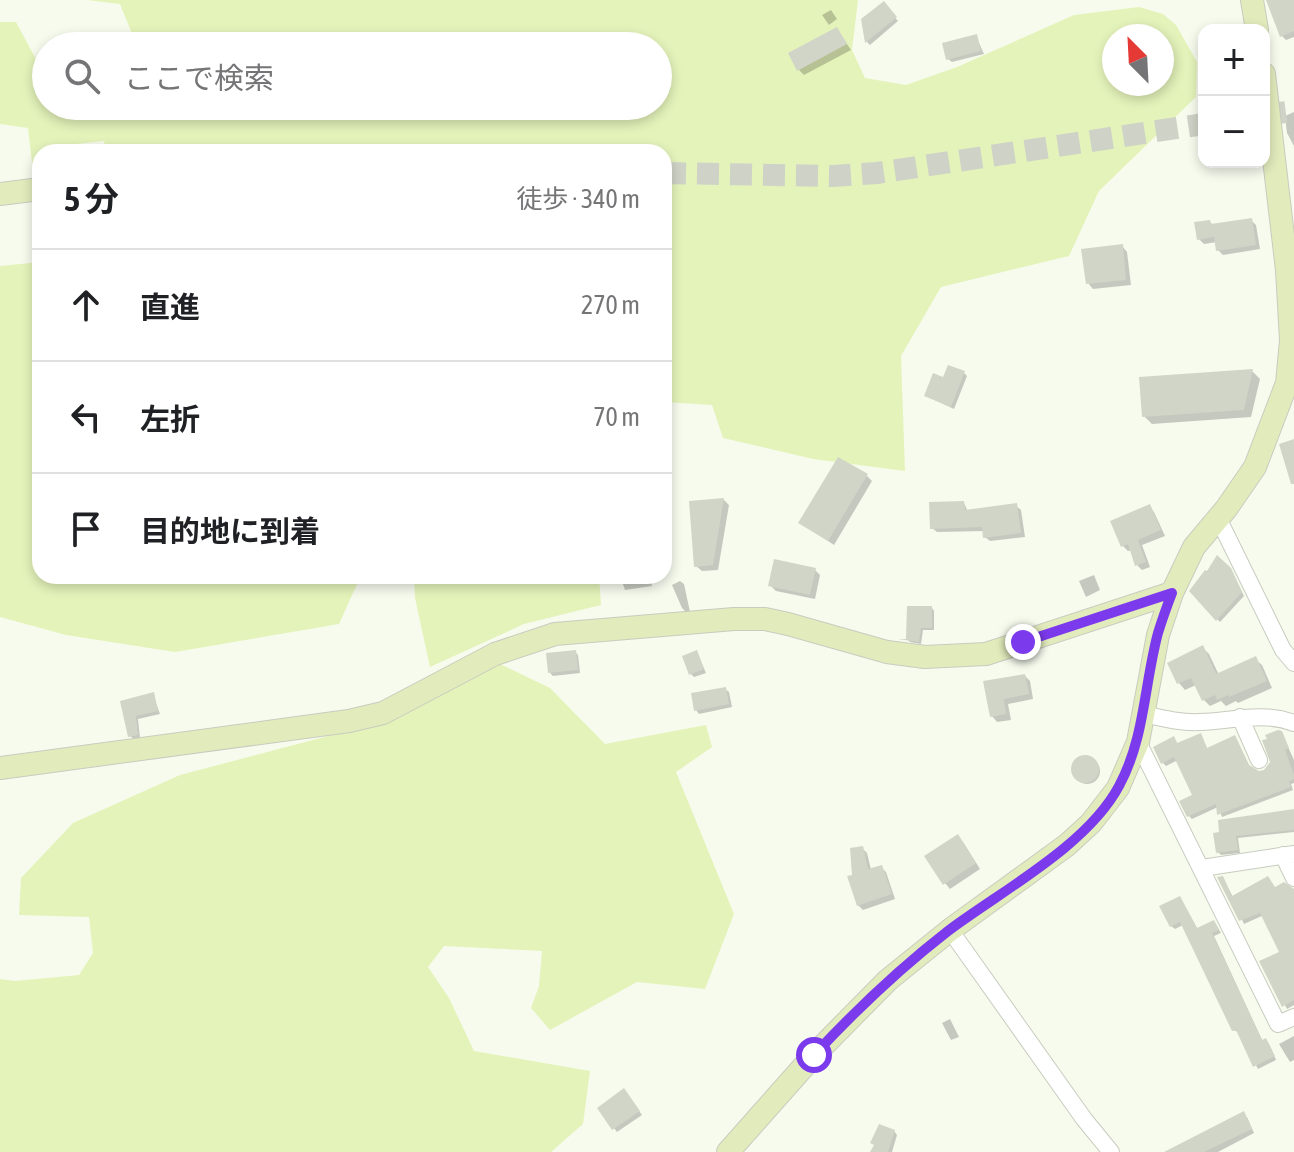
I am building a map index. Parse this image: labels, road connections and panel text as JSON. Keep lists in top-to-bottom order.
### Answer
{
  "north": "top left",
  "page": {
    "map_buttons": ["+", "−"],
    "search": "ここで検索",
    "heading": ["5 分", "徒歩 · 340 m"],
    "list": [
      ["直進", "270 m"],
      ["左折", "70 m"],
      "目的地に到着"
    ]
  }
}
